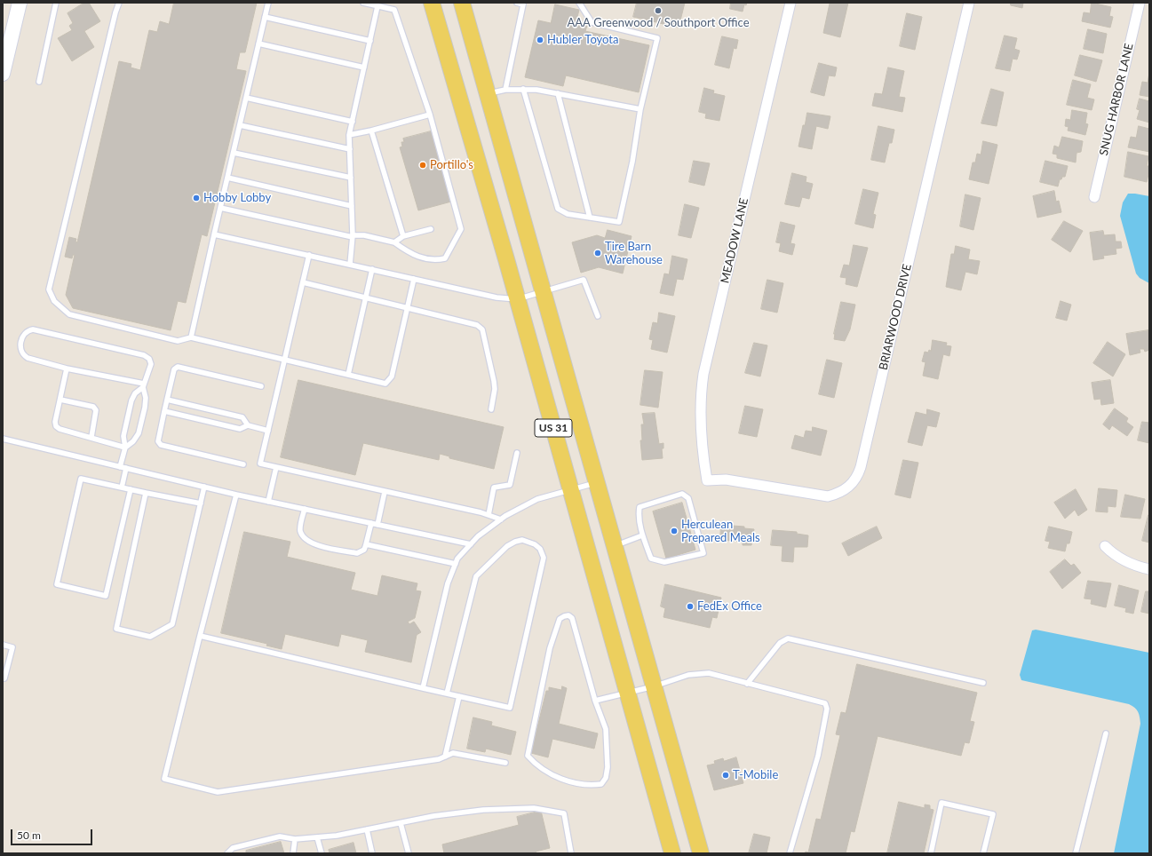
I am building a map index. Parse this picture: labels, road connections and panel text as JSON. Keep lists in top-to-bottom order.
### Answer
{
  "streets": {
    "main road": ["US 31"],
    "street": ["SNUG HARBOR LANE", "MEADOW LANE", "BRIARWOOD DRIVE"]
  },
  "crossings": [
    ["MEADOW LANE", "BRIARWOOD DRIVE"]
  ],
  "places": [
    "AAA Greenwood / Southport Office",
    "Hubler Toyota",
    "Portillo's",
    "Hobby Lobby",
    "Tire Barn Warehouse",
    "Herculean Prepared Meals",
    "FedEx Office",
    "T-Mobile"
  ],
  "scale_bar": "50 m"
}
